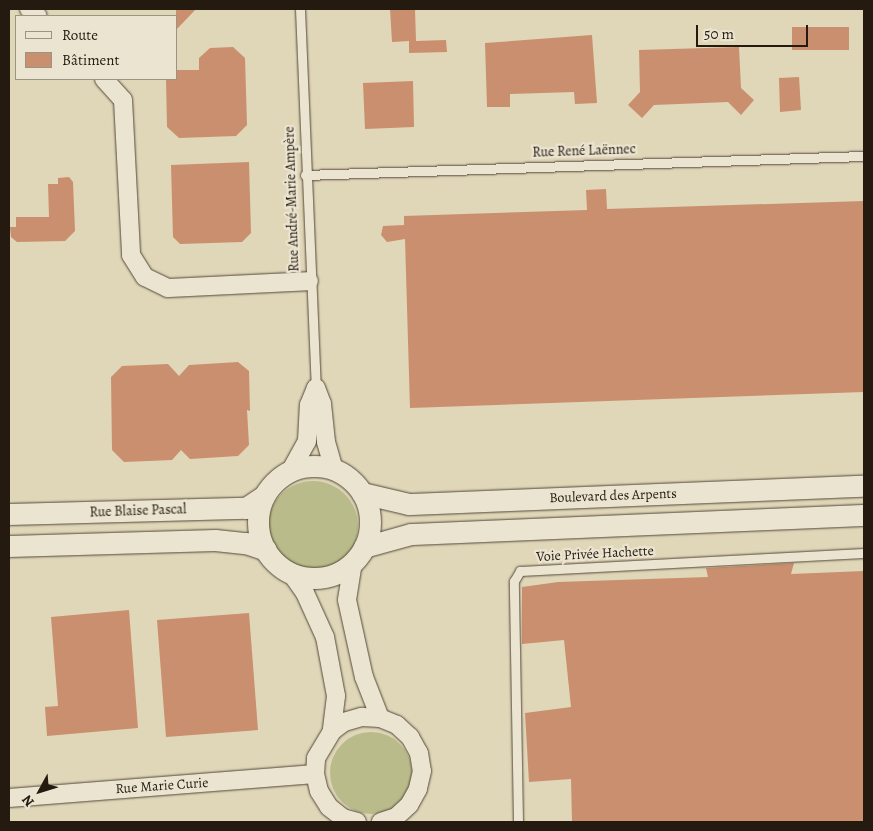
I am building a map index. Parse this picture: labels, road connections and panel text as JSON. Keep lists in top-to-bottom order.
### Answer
{
  "streets": {
    "street": ["Boulevard des Arpents", "Rue Blaise Pascal", "Rue Marie Curie"],
    "lane": ["Rue René Laënnec", "Rue André-Marie Ampère", "Voie Privée Hachette"]
  },
  "crossings": [
    ["Rue René Laënnec", "Rue André-Marie Ampère"],
    ["Boulevard des Arpents", "Rue Blaise Pascal"]
  ],
  "legend": ["Route", "Bâtiment"],
  "scale_bar": "50 m",
  "north": "bottom left"
}
